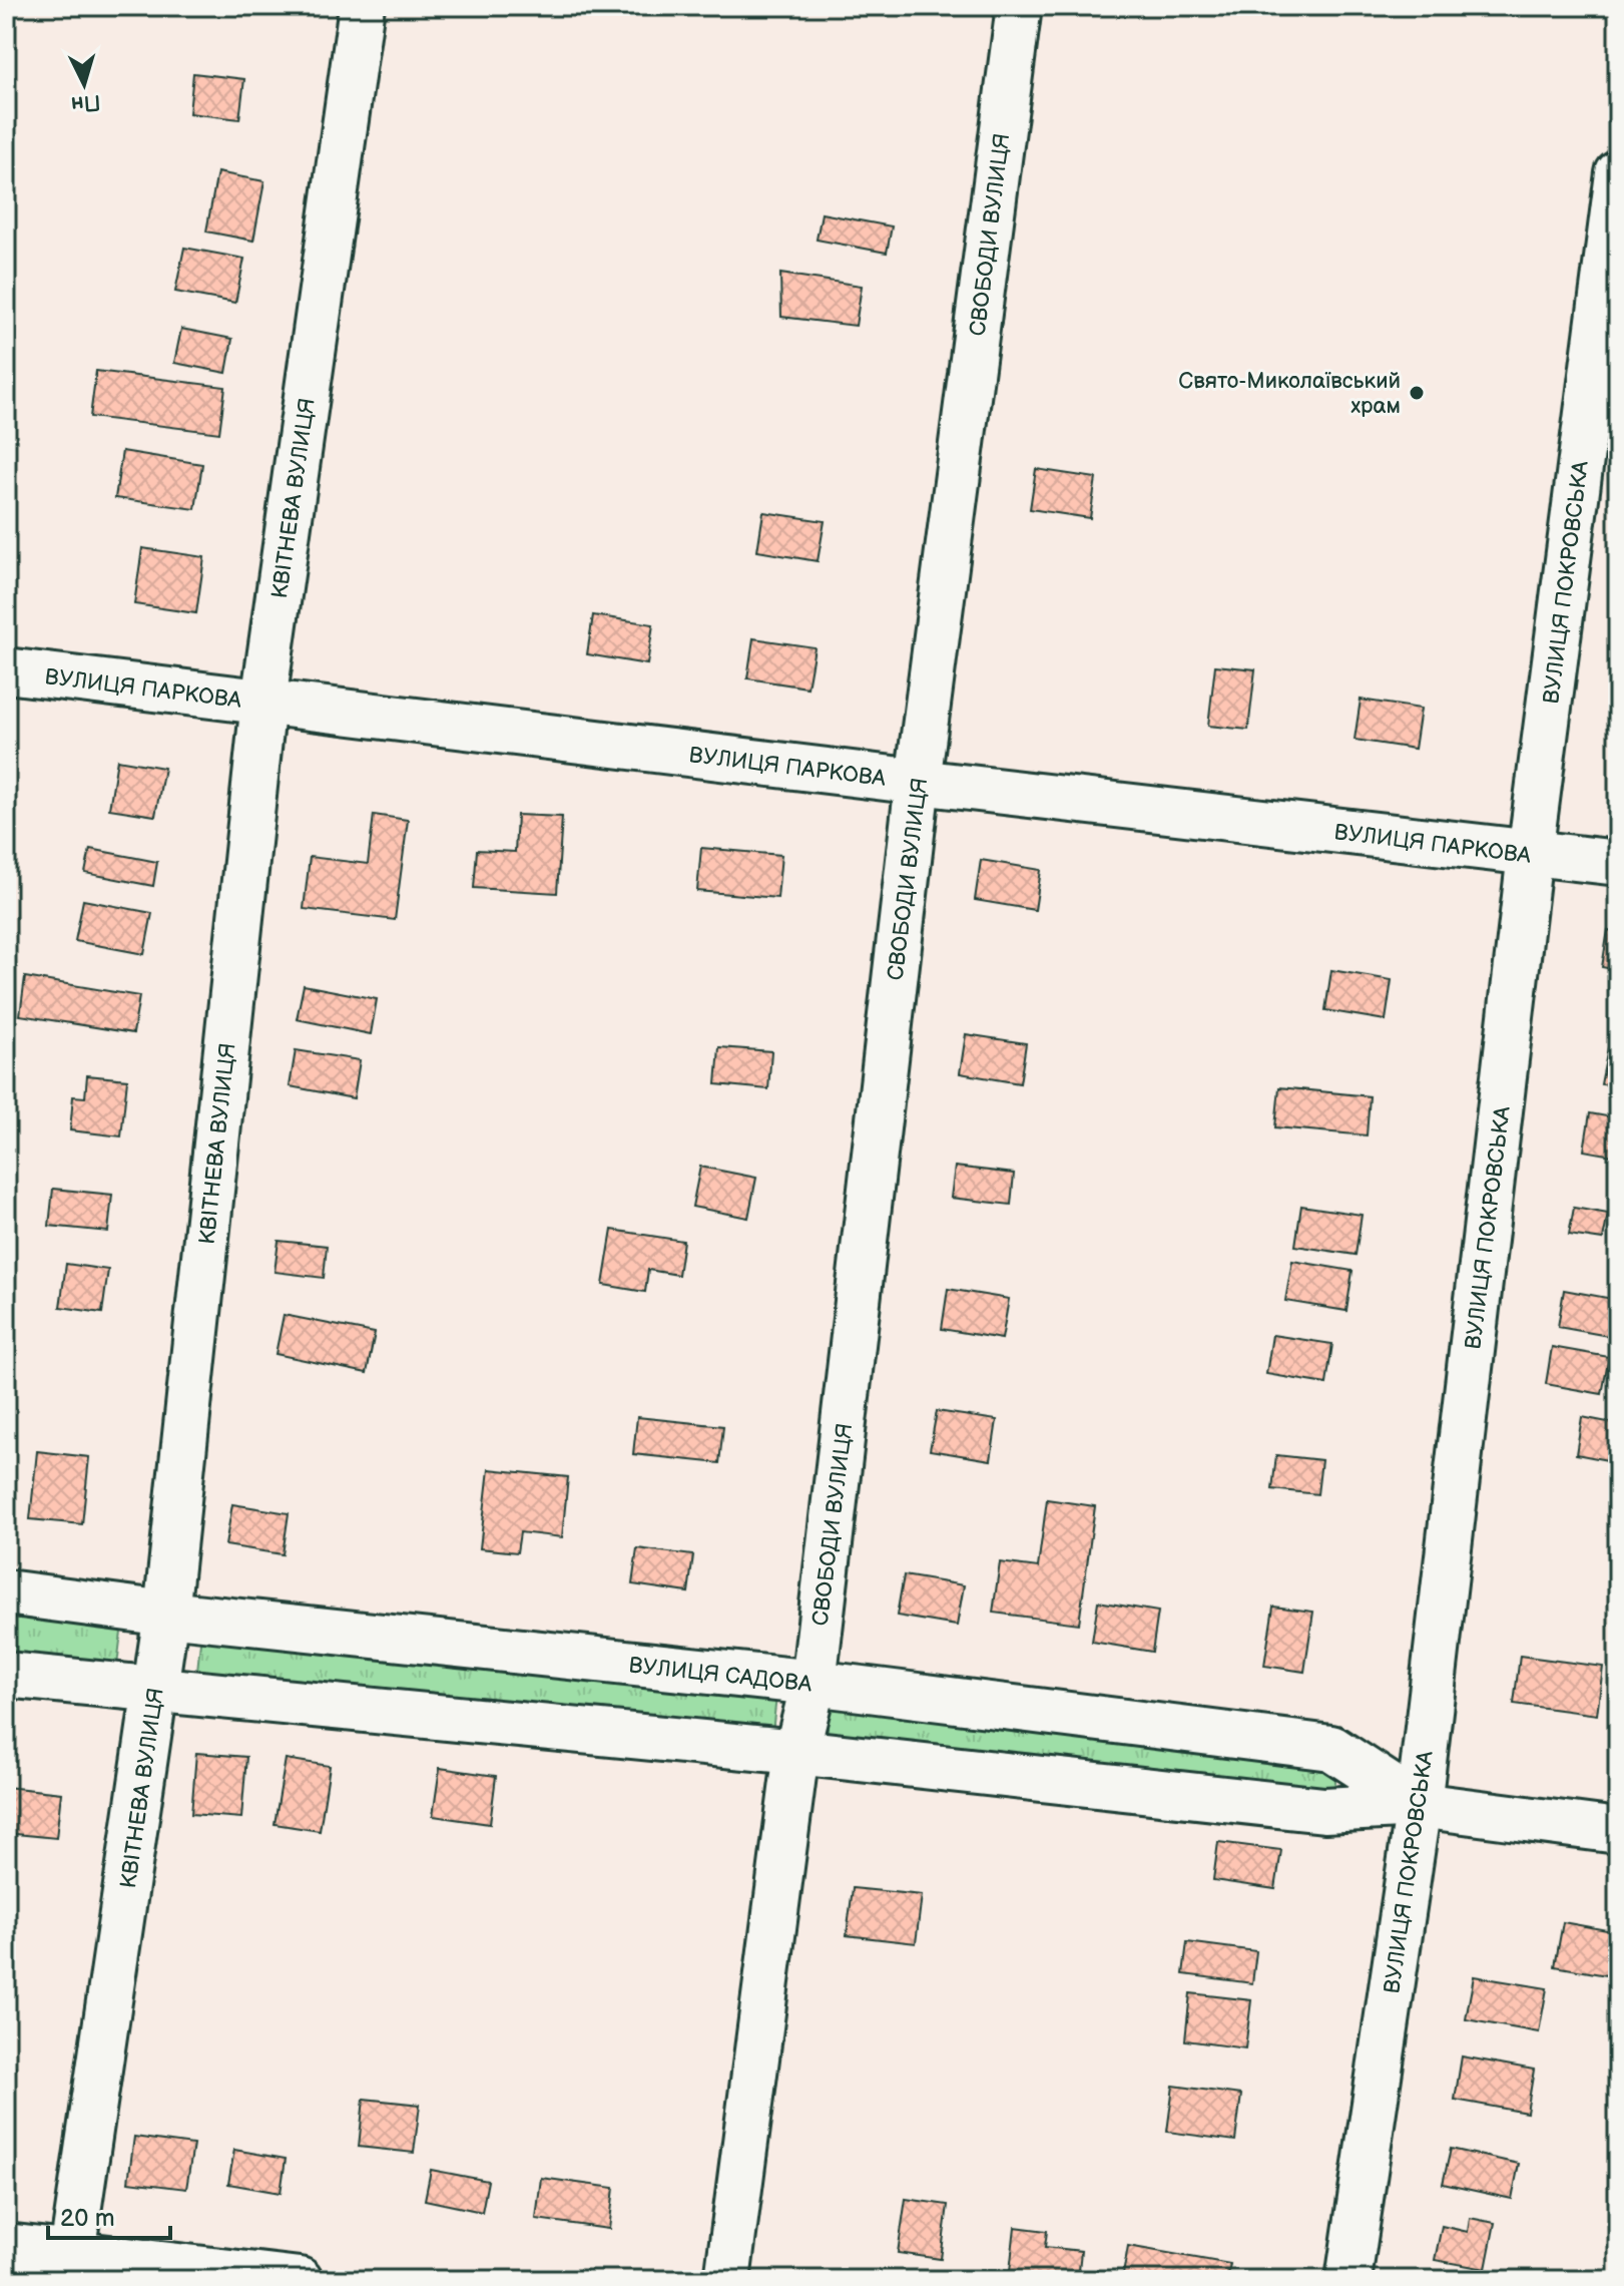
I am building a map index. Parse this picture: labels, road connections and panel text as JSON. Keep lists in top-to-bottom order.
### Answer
{
  "streets": {
    "street": [
      "СВОБОДИ ВУЛИЦЯ",
      "КВІТНЕВА ВУЛИЦЯ",
      "ВУЛИЦЯ ПОКРОВСЬКА",
      "ВУЛИЦЯ ПАРКОВА",
      "ВУЛИЦЯ САДОВА"
    ]
  },
  "crossings": [
    ["СВОБОДИ ВУЛИЦЯ", "ВУЛИЦЯ ПАРКОВА"],
    ["СВОБОДИ ВУЛИЦЯ", "ВУЛИЦЯ САДОВА"],
    ["КВІТНЕВА ВУЛИЦЯ", "ВУЛИЦЯ ПАРКОВА"],
    ["КВІТНЕВА ВУЛИЦЯ", "ВУЛИЦЯ САДОВА"],
    ["ВУЛИЦЯ ПОКРОВСЬКА", "ВУЛИЦЯ ПАРКОВА"],
    ["ВУЛИЦЯ ПОКРОВСЬКА", "ВУЛИЦЯ САДОВА"]
  ],
  "places": ["Свято-Миколаївський храм"],
  "scale_bar": "20 m",
  "north": "bottom"
}
